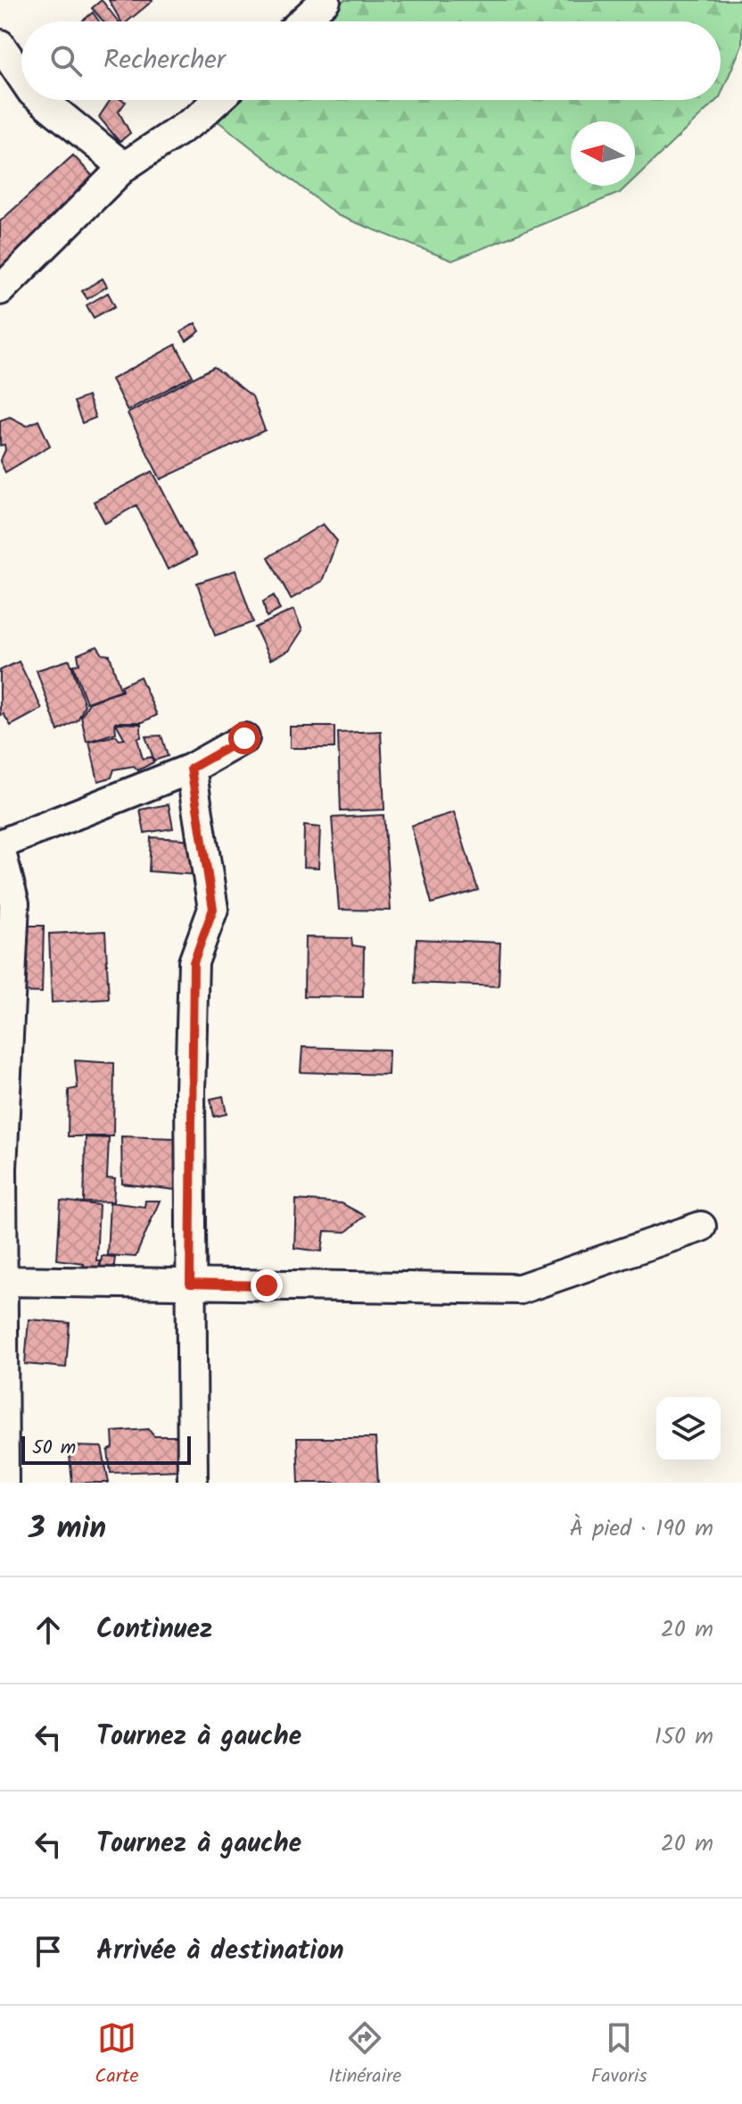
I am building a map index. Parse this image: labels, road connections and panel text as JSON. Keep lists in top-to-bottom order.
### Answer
{
  "scale_bar": "50 m",
  "north": "left",
  "page": {
    "search": "Rechercher",
    "scale": "50 m",
    "heading": ["3 min", "À pied · 190 m"],
    "list": [
      ["Continuez", "20 m"],
      ["Tournez à gauche", "150 m"],
      ["Tournez à gauche", "20 m"],
      "Arrivée à destination"
    ],
    "nav": ["Carte", "Itinéraire", "Favoris"]
  }
}
